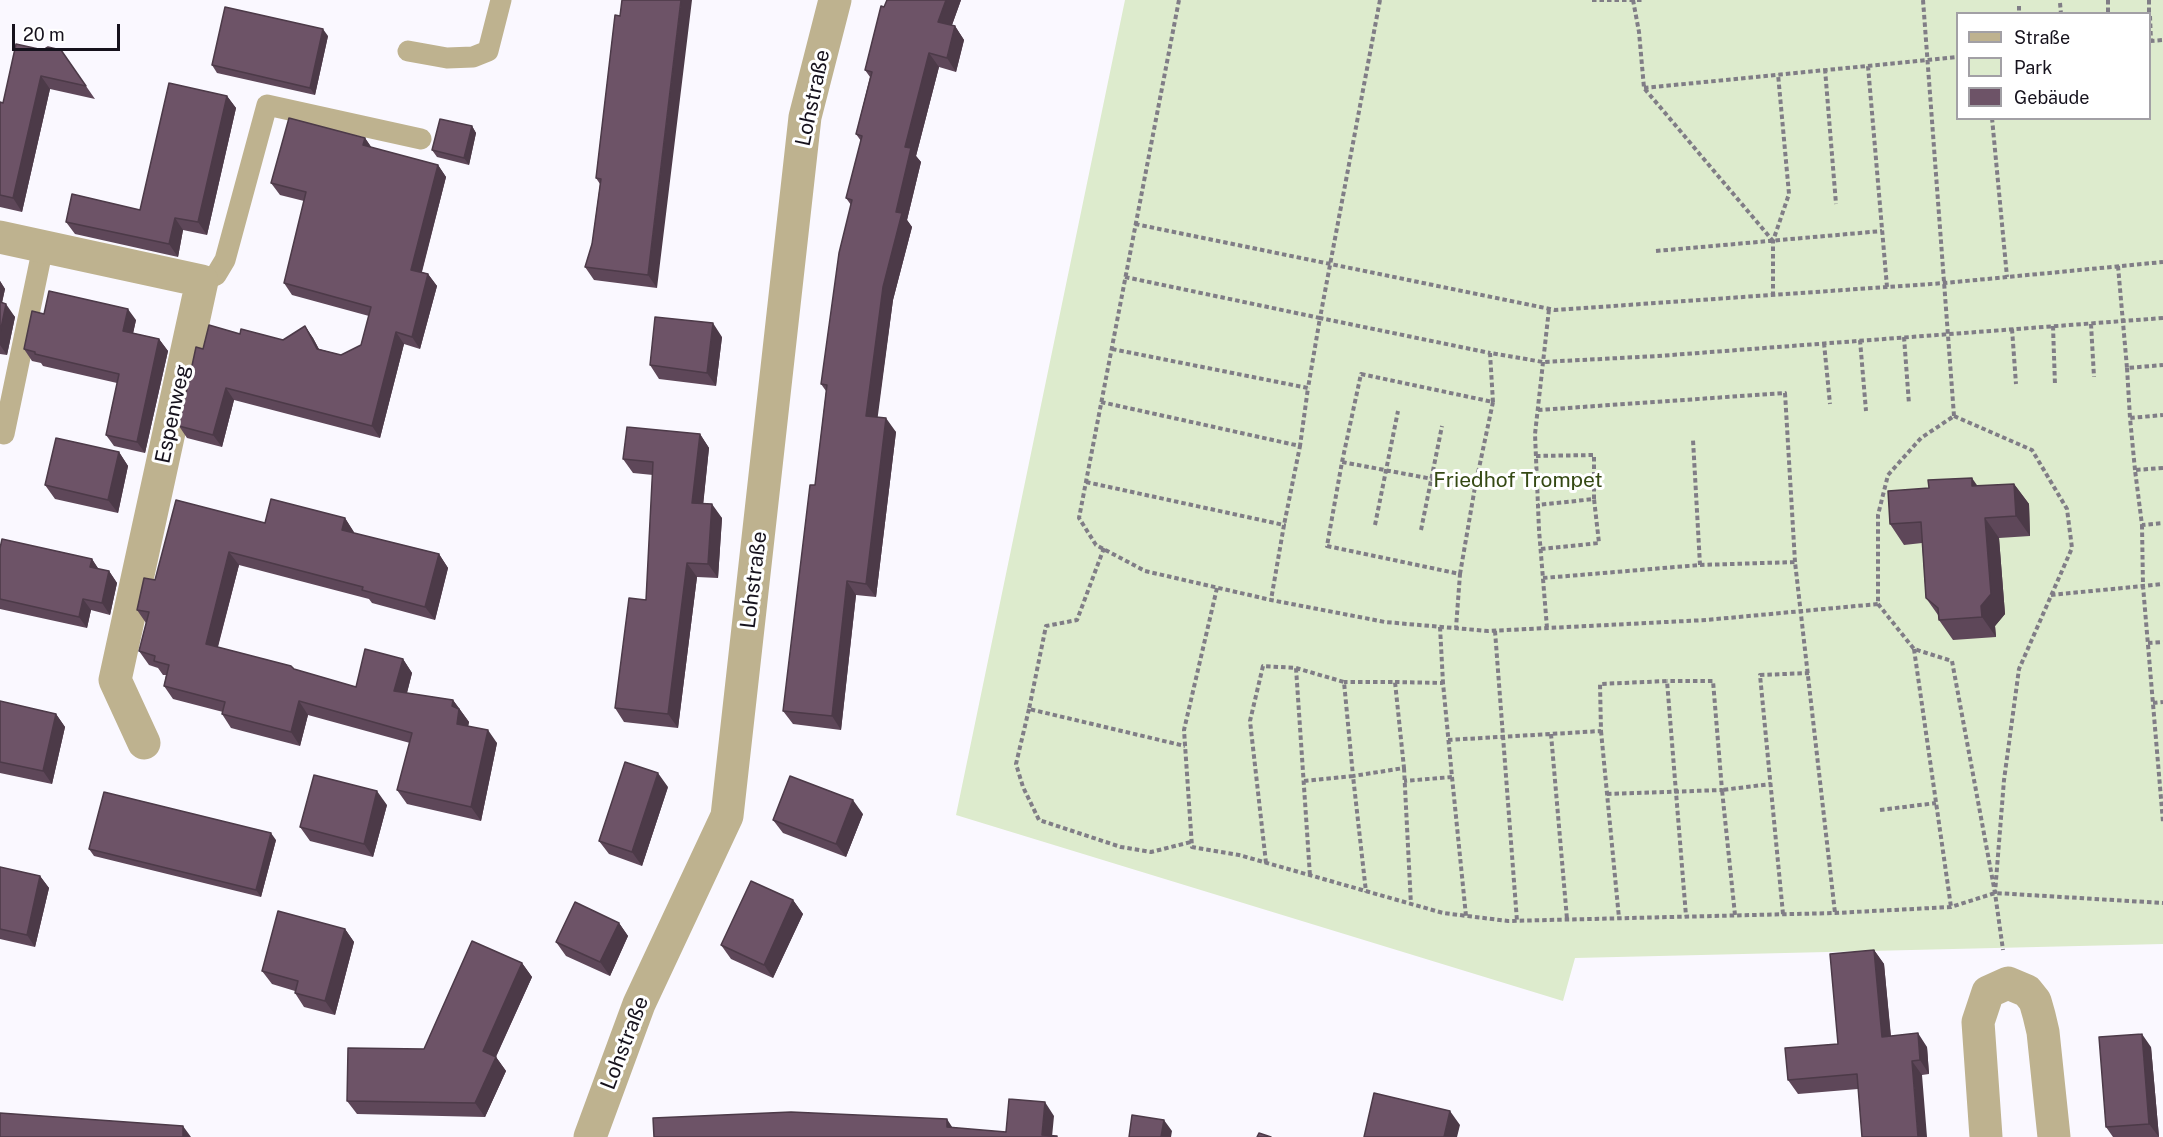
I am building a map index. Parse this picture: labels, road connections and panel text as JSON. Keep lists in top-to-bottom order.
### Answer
{
  "streets": {
    "street": ["Lohstraße", "Espenweg"]
  },
  "parks": ["Friedhof Trompet"],
  "legend": ["Straße", "Park", "Gebäude"],
  "scale_bar": "20 m"
}
